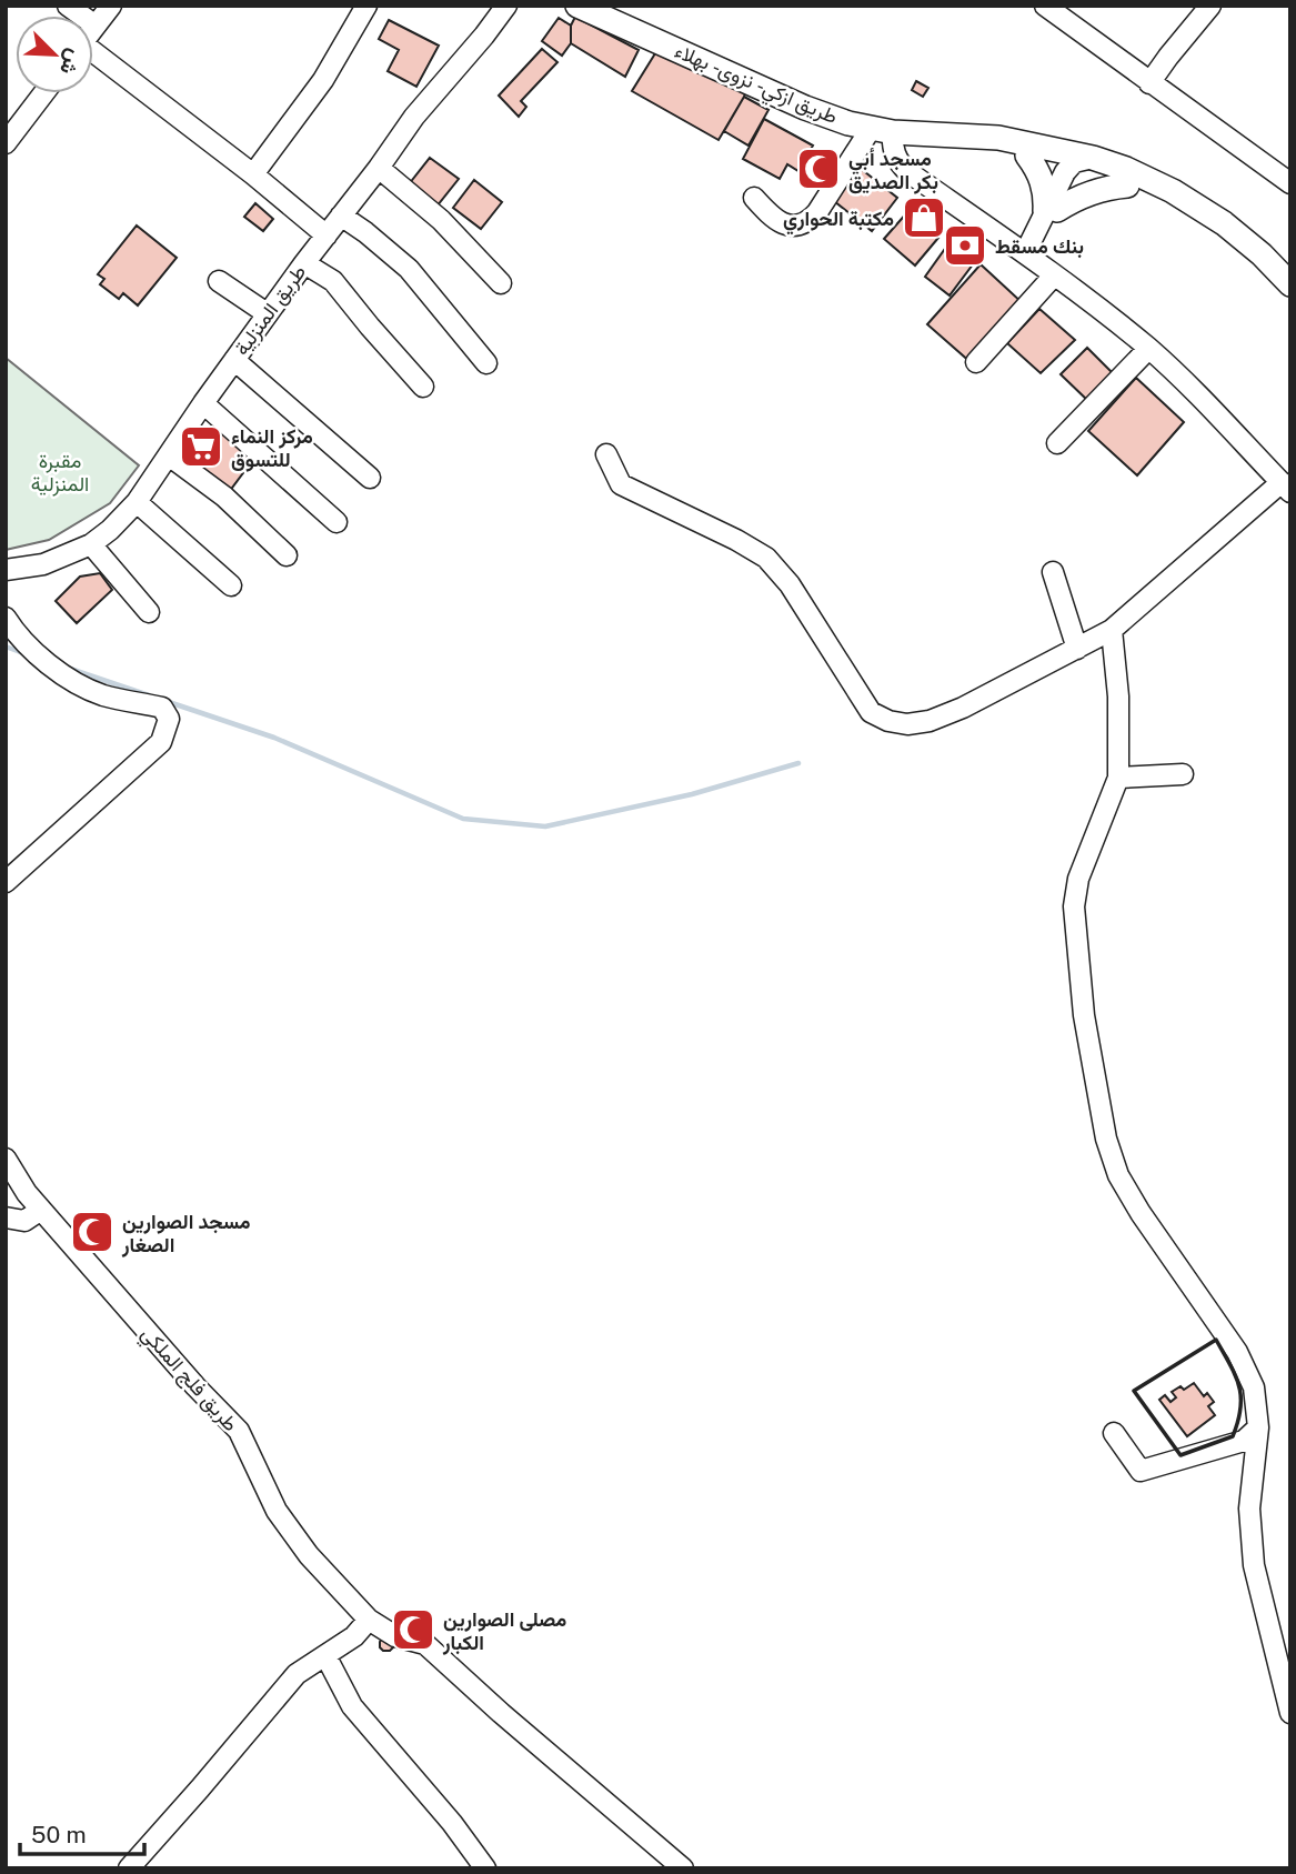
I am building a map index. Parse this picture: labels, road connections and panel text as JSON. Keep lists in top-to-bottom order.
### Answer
{
  "streets": {
    "main road": ["طريق ازكي - نزوى - بهلاء"],
    "street": ["طريق المنزلية", "طريق فلج الملكي"]
  },
  "parks": ["مقبرة المنزلية"],
  "places": {
    "mosque": ["مسجد أبي بكر الصديق", "مسجد الصوارين الصغار", "مصلى الصوارين الكبار"],
    "shop": ["مكتبة الحواري"],
    "bank": ["بنك مسقط"],
    "supermarket": ["مركز النماء للتسوق"]
  },
  "scale_bar": "50 m",
  "north": "bottom right"
}
